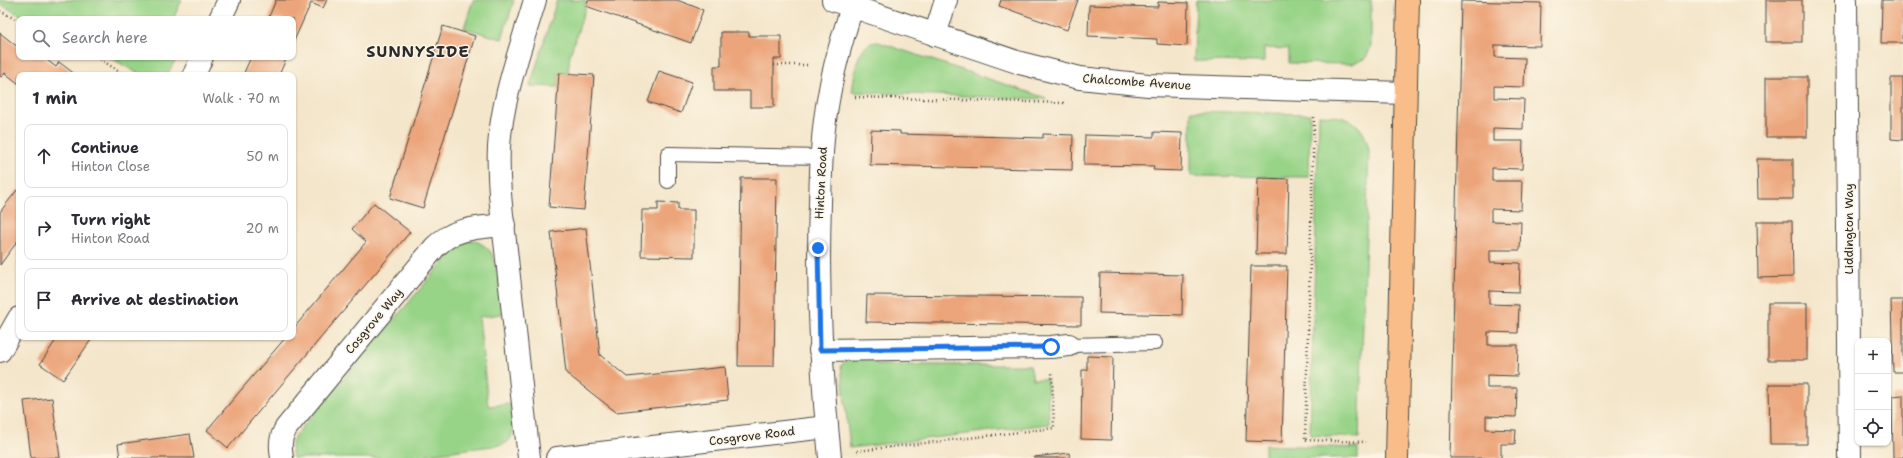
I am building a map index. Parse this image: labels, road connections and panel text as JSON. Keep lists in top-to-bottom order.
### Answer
{
  "streets": {
    "street": [
      "Chalcombe Avenue",
      "Hinton Road",
      "Liddington Way",
      "Cosgrove Way",
      "Cosgrove Road"
    ]
  },
  "crossings": [
    ["Chalcombe Avenue", "Hinton Road"],
    ["Hinton Road", "Cosgrove Road"]
  ],
  "districts": ["SUNNYSIDE"],
  "page": {
    "search": "Search here",
    "heading": ["1 min", "Walk · 70 m"],
    "list": [
      ["Continue", "Hinton Close", "50 m"],
      ["Turn right", "Hinton Road", "20 m"],
      "Arrive at destination"
    ],
    "map_buttons": ["+", "−"]
  }
}
